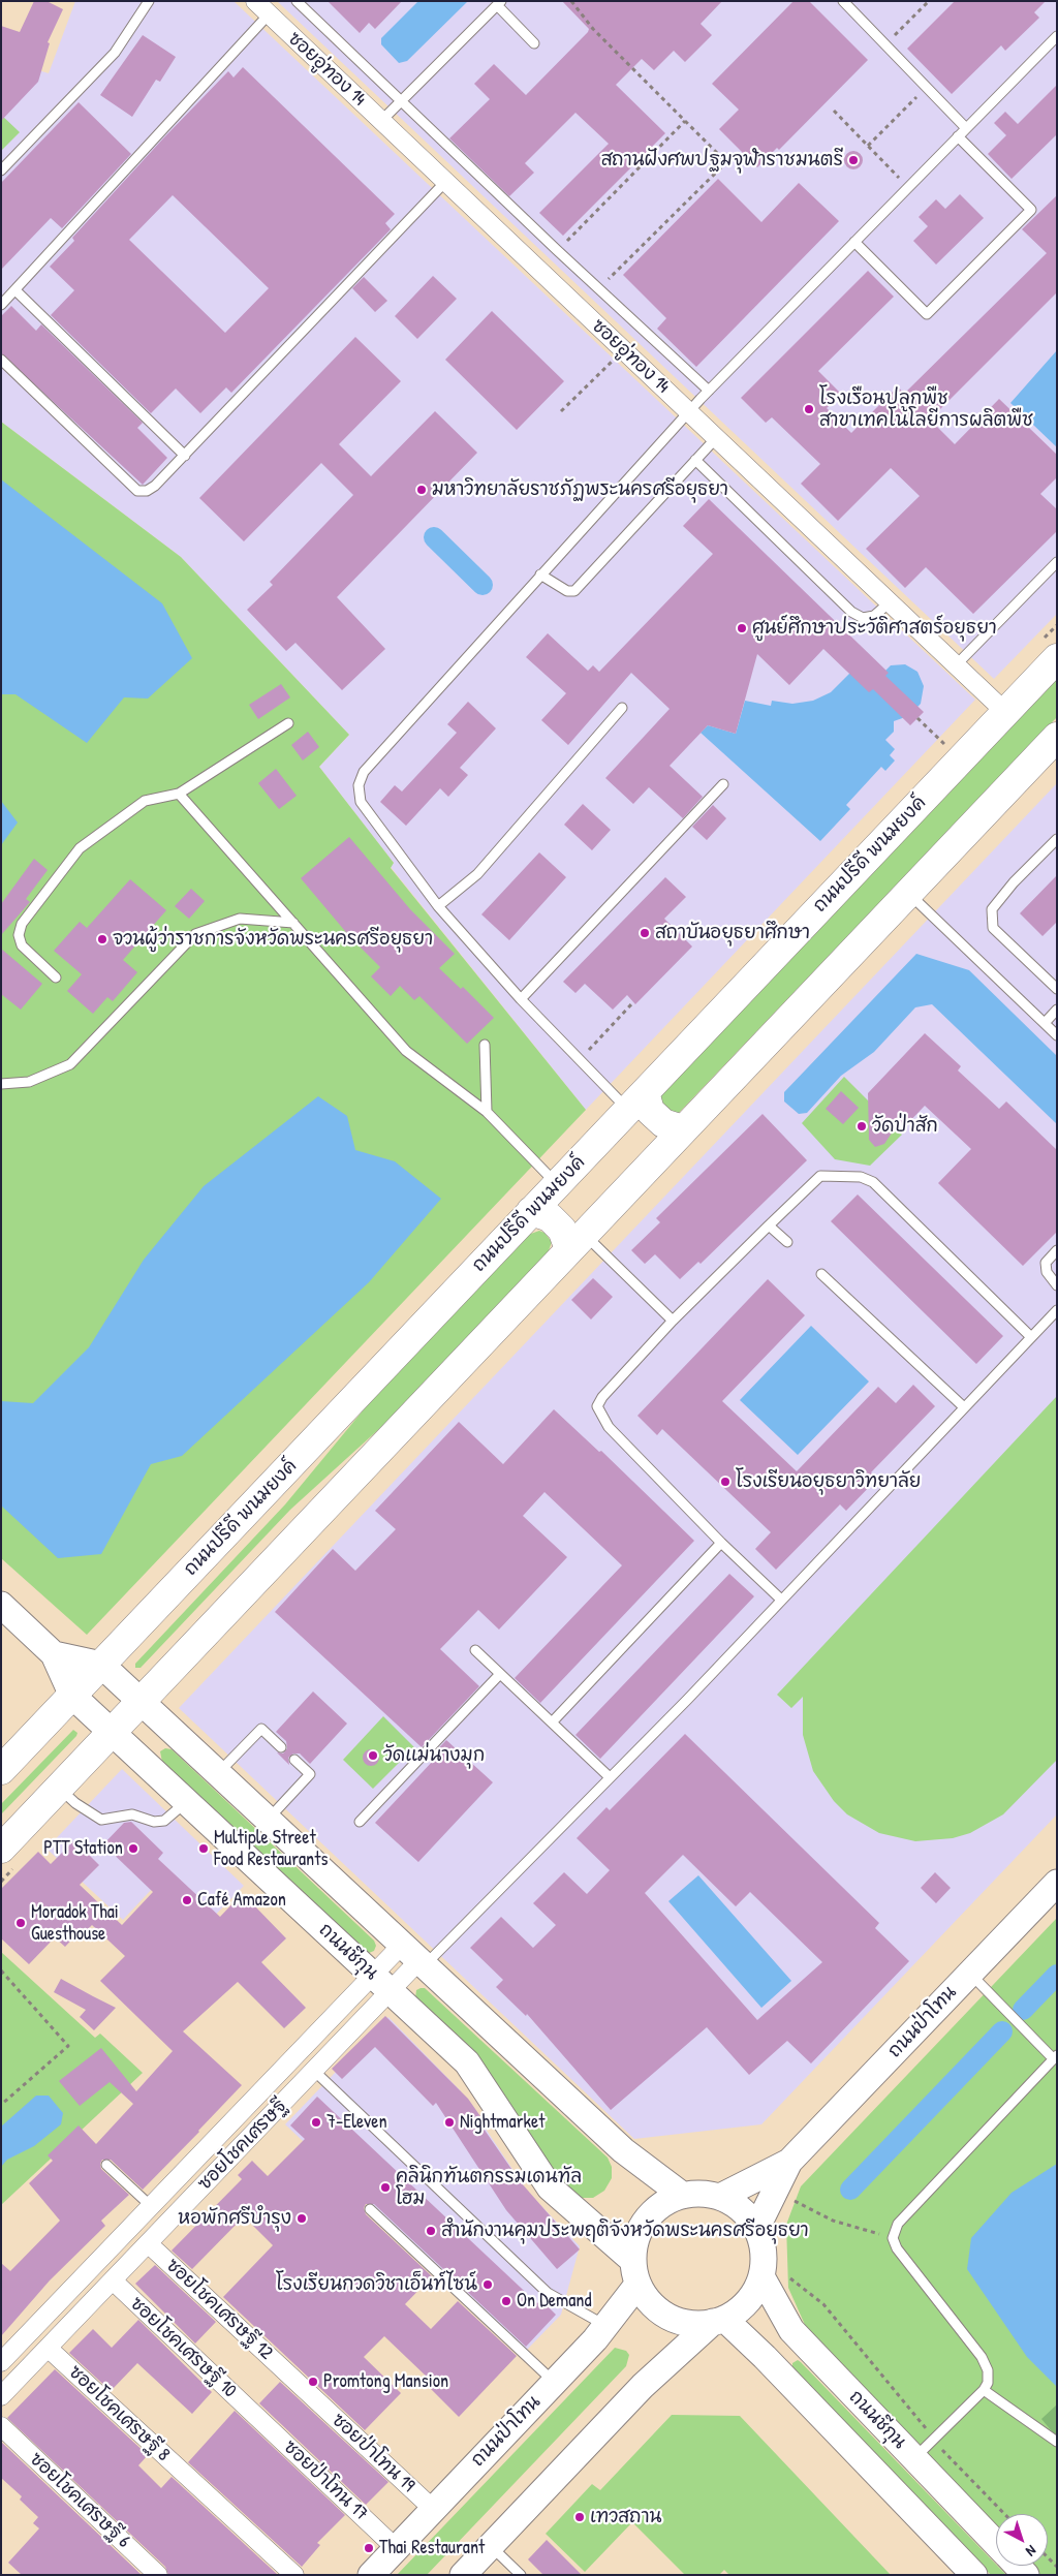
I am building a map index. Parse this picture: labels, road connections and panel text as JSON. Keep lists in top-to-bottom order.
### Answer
{
  "streets": {
    "main road": ["ถนนปรีดี พนมยงค์", "ถนนชีกุน", "ถนนป่าโทน"],
    "street": [
      "ซอยอู่ทอง 14",
      "ซอยโชคเศรษฐี",
      "ซอยโชคเศรษฐี 12",
      "ซอยโชคเศรษฐี 10",
      "ซอยโชคเศรษฐี 8",
      "ซอยป่าโทน 19",
      "ซอยป่าโทน 17",
      "ซอยโชคเศรษฐี 6"
    ]
  },
  "crossings": [
    ["ซอยอู่ทอง 14", "ถนนปรีดี พนมยงค์"],
    ["ถนนปรีดี พนมยงค์", "ถนนชีกุน"],
    ["ถนนชีกุน", "ถนนป่าโทน"],
    ["ถนนชีกุน", "ซอยโชคเศรษฐี"],
    ["ถนนป่าโทน", "ซอยป่าโทน 19"],
    ["ถนนป่าโทน", "ซอยป่าโทน 17"],
    ["ซอยโชคเศรษฐี", "ซอยโชคเศรษฐี 12"],
    ["ซอยโชคเศรษฐี", "ซอยโชคเศรษฐี 10"],
    ["ซอยโชคเศรษฐี", "ซอยโชคเศรษฐี 8"],
    ["ซอยโชคเศรษฐี 12", "ซอยป่าโทน 19"],
    ["ซอยโชคเศรษฐี 10", "ซอยป่าโทน 17"]
  ],
  "places": [
    "สถานฝังศพปฐมจุฬาราชมนตรี",
    "โรงเรือนปลูกพืช สาขาเทคโนโลยีการผลิตพืช",
    "มหาวิทยาลัยราชภัฏพระนครศรีอยุธยา",
    "ศูนย์ศึกษาประวัติศาสตร์อยุธยา",
    "สถาบันอยุธยาศึกษา",
    "จวนผู้ว่าราชการจังหวัดพระนครศรีอยุธยา",
    "วัดป่าสัก",
    "โรงเรียนอยุธยาวิทยาลัย",
    "วัดแม่นางมุก",
    "PTT Station",
    "Multiple Street Food Restaurants",
    "Café Amazon",
    "Moradok Thai Guesthouse",
    "7-Eleven",
    "Nightmarket",
    "คลินิกทันตกรรมเดนทัล โฮม",
    "หอพักศรีบำรุง",
    "สำนักงานคุมประพฤติจังหวัดพระนครศรีอยุธยา",
    "โรงเรียนกวดวิชาเอ็นท์ไซน์",
    "On Demand",
    "Promtong Mansion",
    "เทวสถาน",
    "Thai Restaurant"
  ],
  "north": "bottom right"
}
